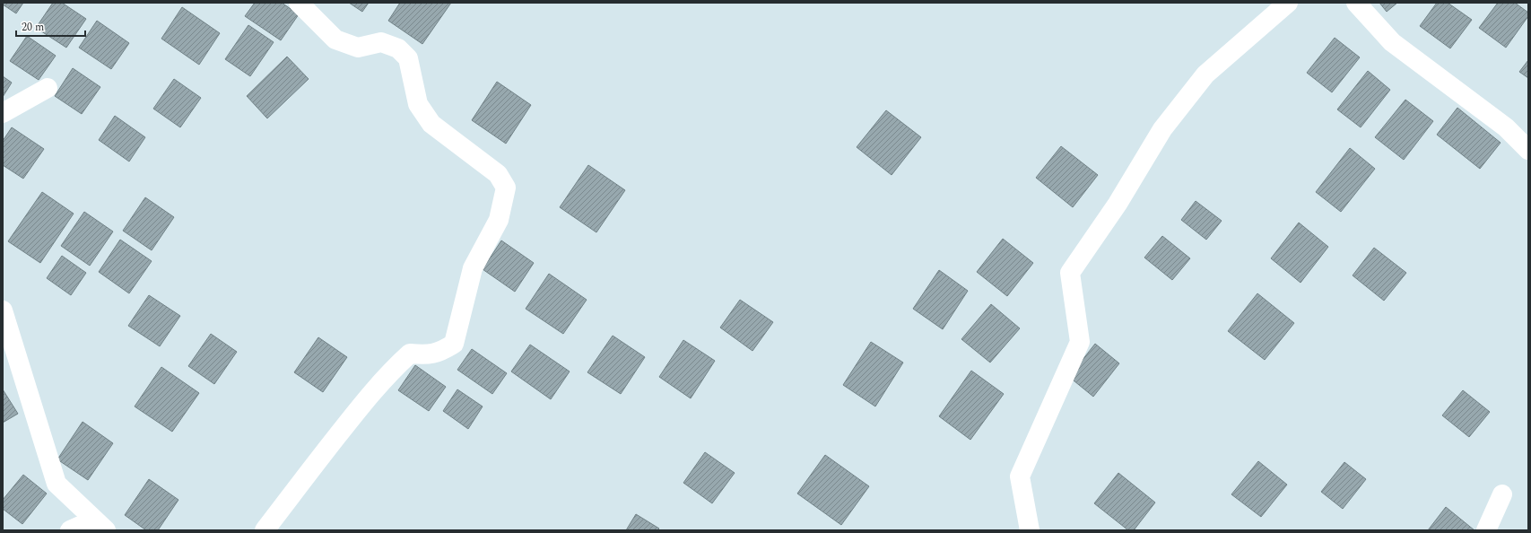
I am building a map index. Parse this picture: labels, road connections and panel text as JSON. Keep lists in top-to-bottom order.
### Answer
{
  "scale_bar": "20 m"
}
